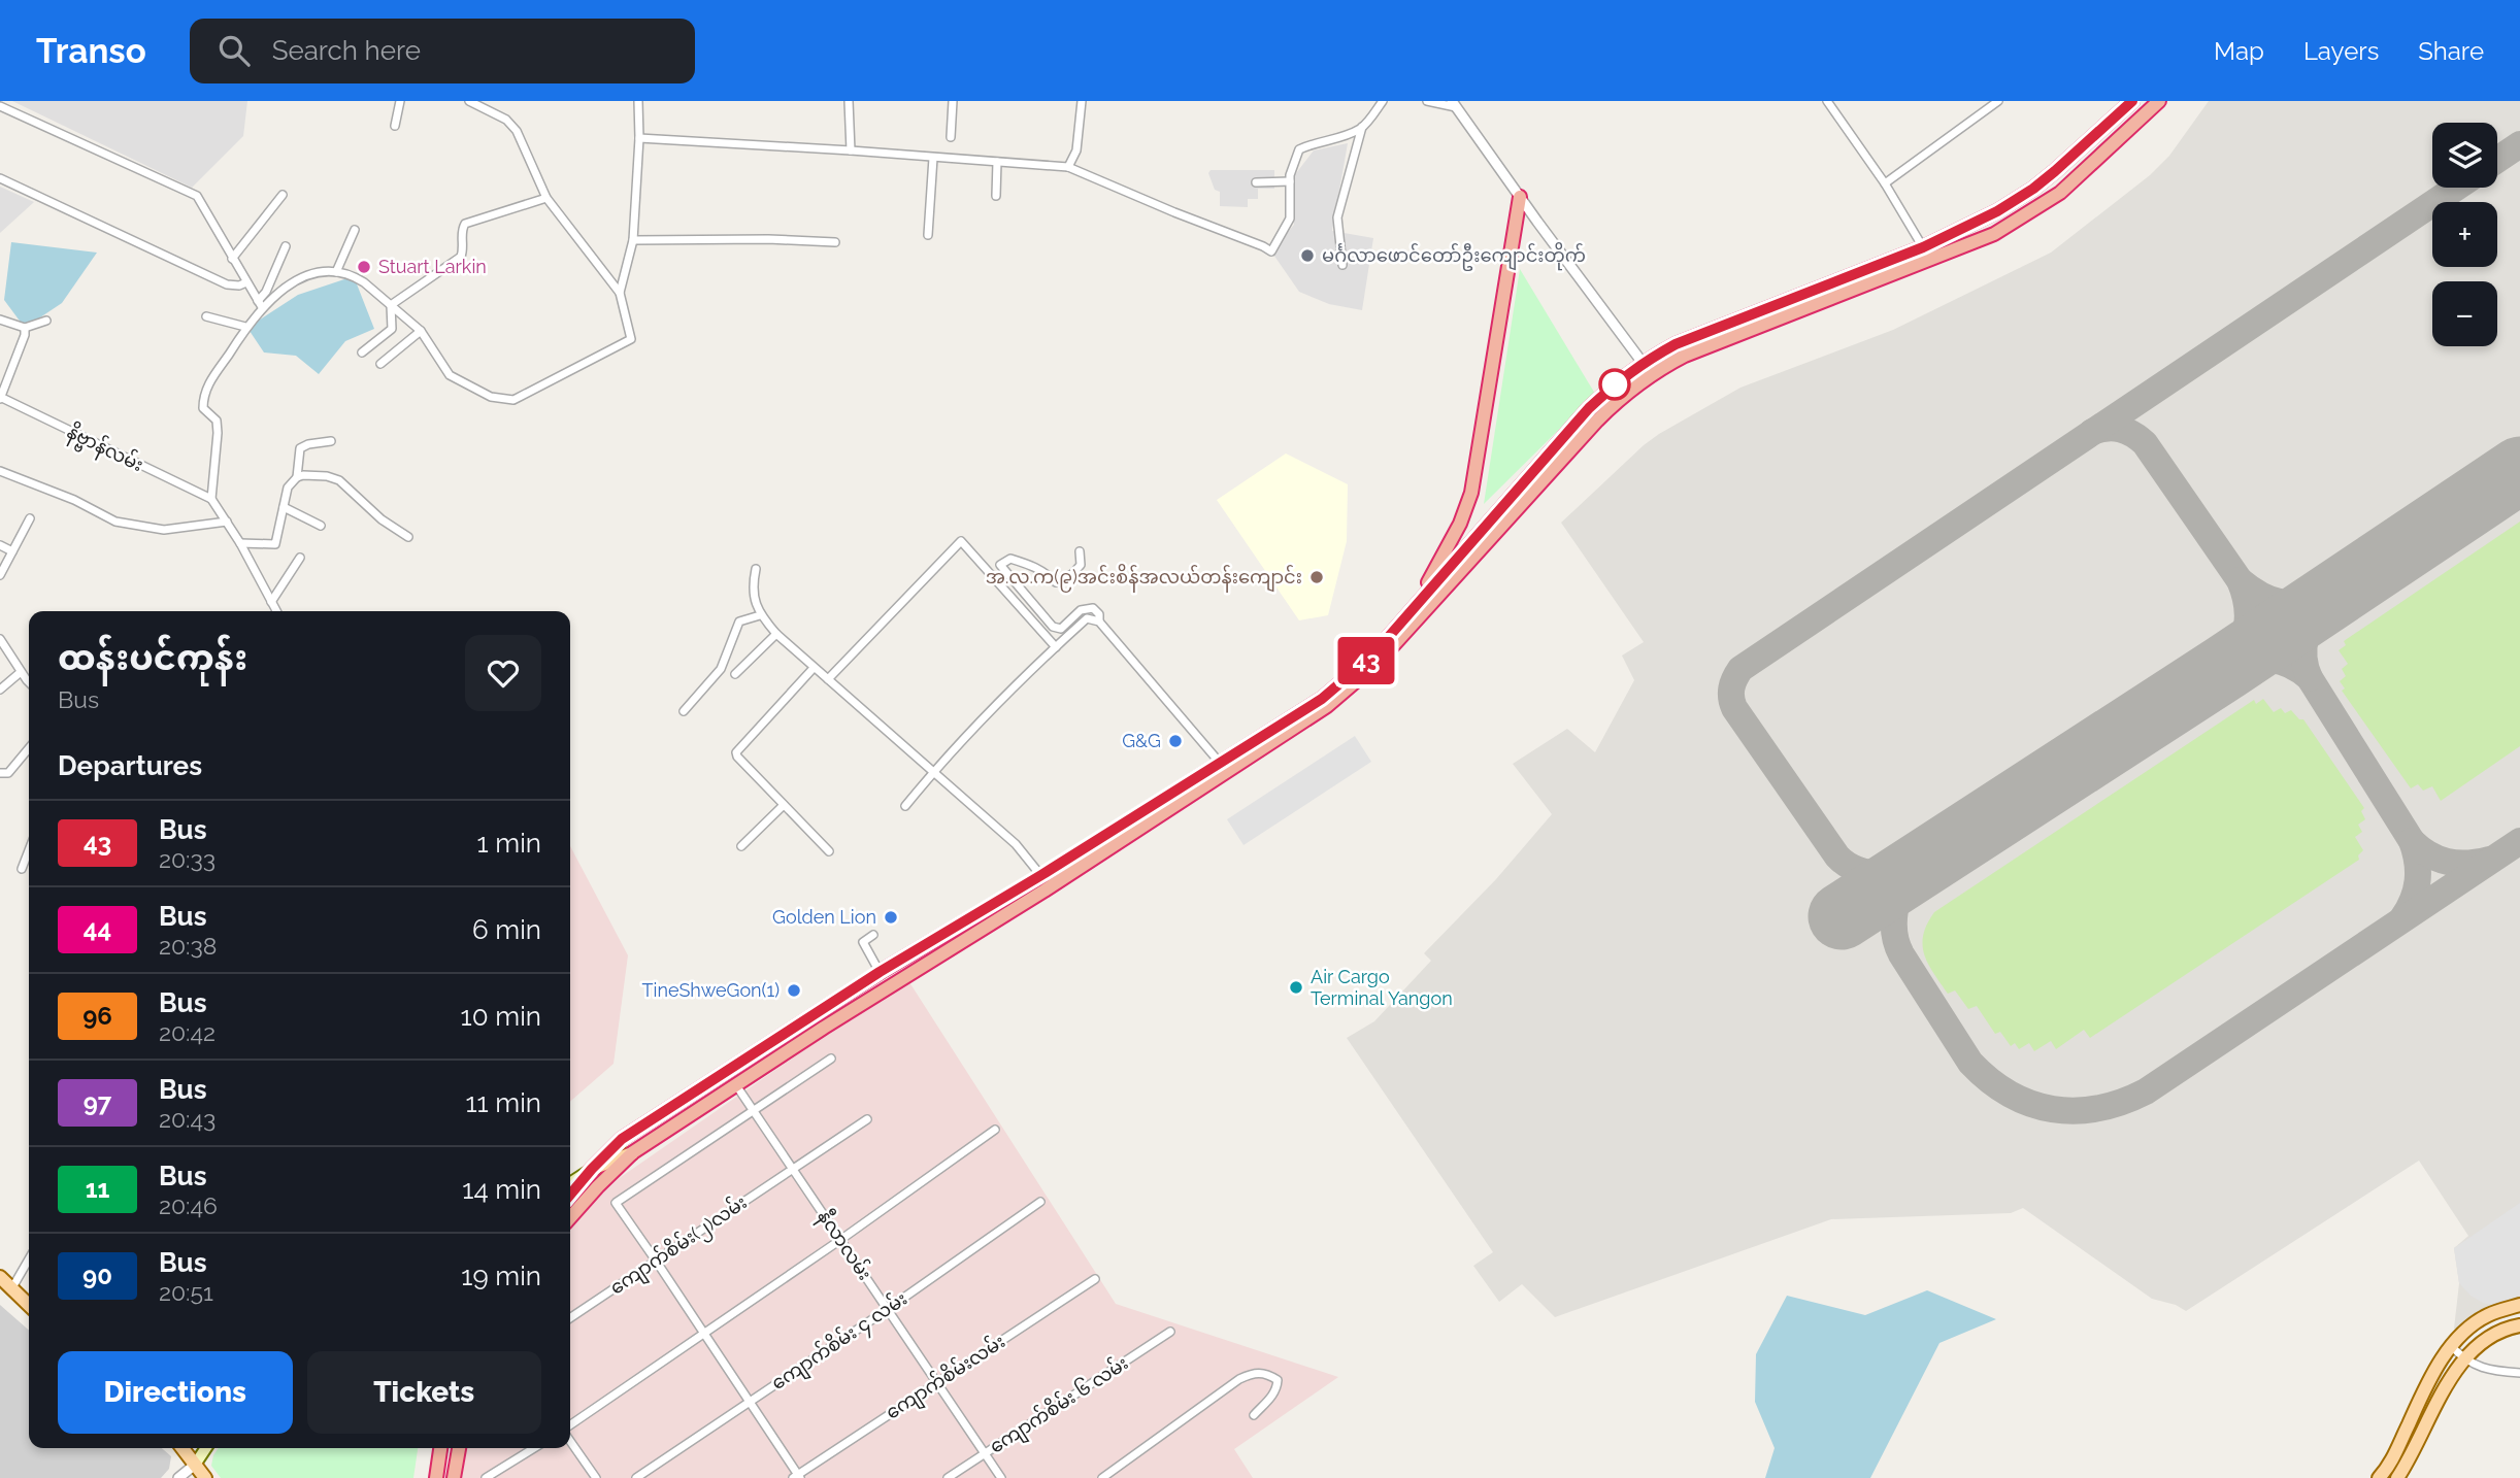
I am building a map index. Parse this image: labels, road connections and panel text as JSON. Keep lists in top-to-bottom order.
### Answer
{
  "streets": {
    "street": [
      "နိဗ္ဗာန်လမ်း",
      "ကျောက်စိမ်း(၂)လမ်း",
      "နီလာလမ်း",
      "ကျောက်စိမ်း ၄ လမ်း",
      "ကျောက်စိမ်းလမ်း",
      "ကျောက်စိမ်း ၆ လမ်း"
    ]
  },
  "crossings": [
    ["ကျောက်စိမ်း(၂)လမ်း", "နီလာလမ်း"],
    ["ကျောက်စိမ်း(၂)လမ်း", "ကျောက်စိမ်းလမ်း"],
    ["နီလာလမ်း", "ကျောက်စိမ်း ၄ လမ်း"],
    ["နီလာလမ်း", "ကျောက်စိမ်းလမ်း"],
    ["နီလာလမ်း", "ကျောက်စိမ်း ၆ လမ်း"],
    ["ကျောက်စိမ်း ၄ လမ်း", "ကျောက်စိမ်းလမ်း"]
  ],
  "places": [
    "မင်္ဂလာဖောင်တော်ဦးကျောင်းတိုက်",
    "Stuart Larkin",
    "အ.လ.က(၉)အင်းစိန်အလယ်တန်းကျောင်း",
    "G&G",
    "Golden Lion",
    "Air Cargo Terminal Yangon",
    "TineShweGon(1)"
  ],
  "lines": ["bus line 43"],
  "page": {
    "header": "Transo",
    "search": "Search here",
    "nav": ["Map", "Layers", "Share"],
    "on_map": "43",
    "map_buttons": ["+", "−"],
    "heading": [
      ["ထန်းပင်ကုန်း", "Bus"],
      "Departures"
    ],
    "list": [
      {
        "mark": "43",
        "name": "Bus",
        "note": "20:33",
        "value": "1 min"
      },
      {
        "mark": "44",
        "name": "Bus",
        "note": "20:38",
        "value": "6 min"
      },
      {
        "mark": "96",
        "name": "Bus",
        "note": "20:42",
        "value": "10 min"
      },
      {
        "mark": "97",
        "name": "Bus",
        "note": "20:43",
        "value": "11 min"
      },
      {
        "mark": "11",
        "name": "Bus",
        "note": "20:46",
        "value": "14 min"
      },
      {
        "mark": "90",
        "name": "Bus",
        "note": "20:51",
        "value": "19 min"
      }
    ],
    "buttons": ["Directions", "Tickets"]
  }
}
